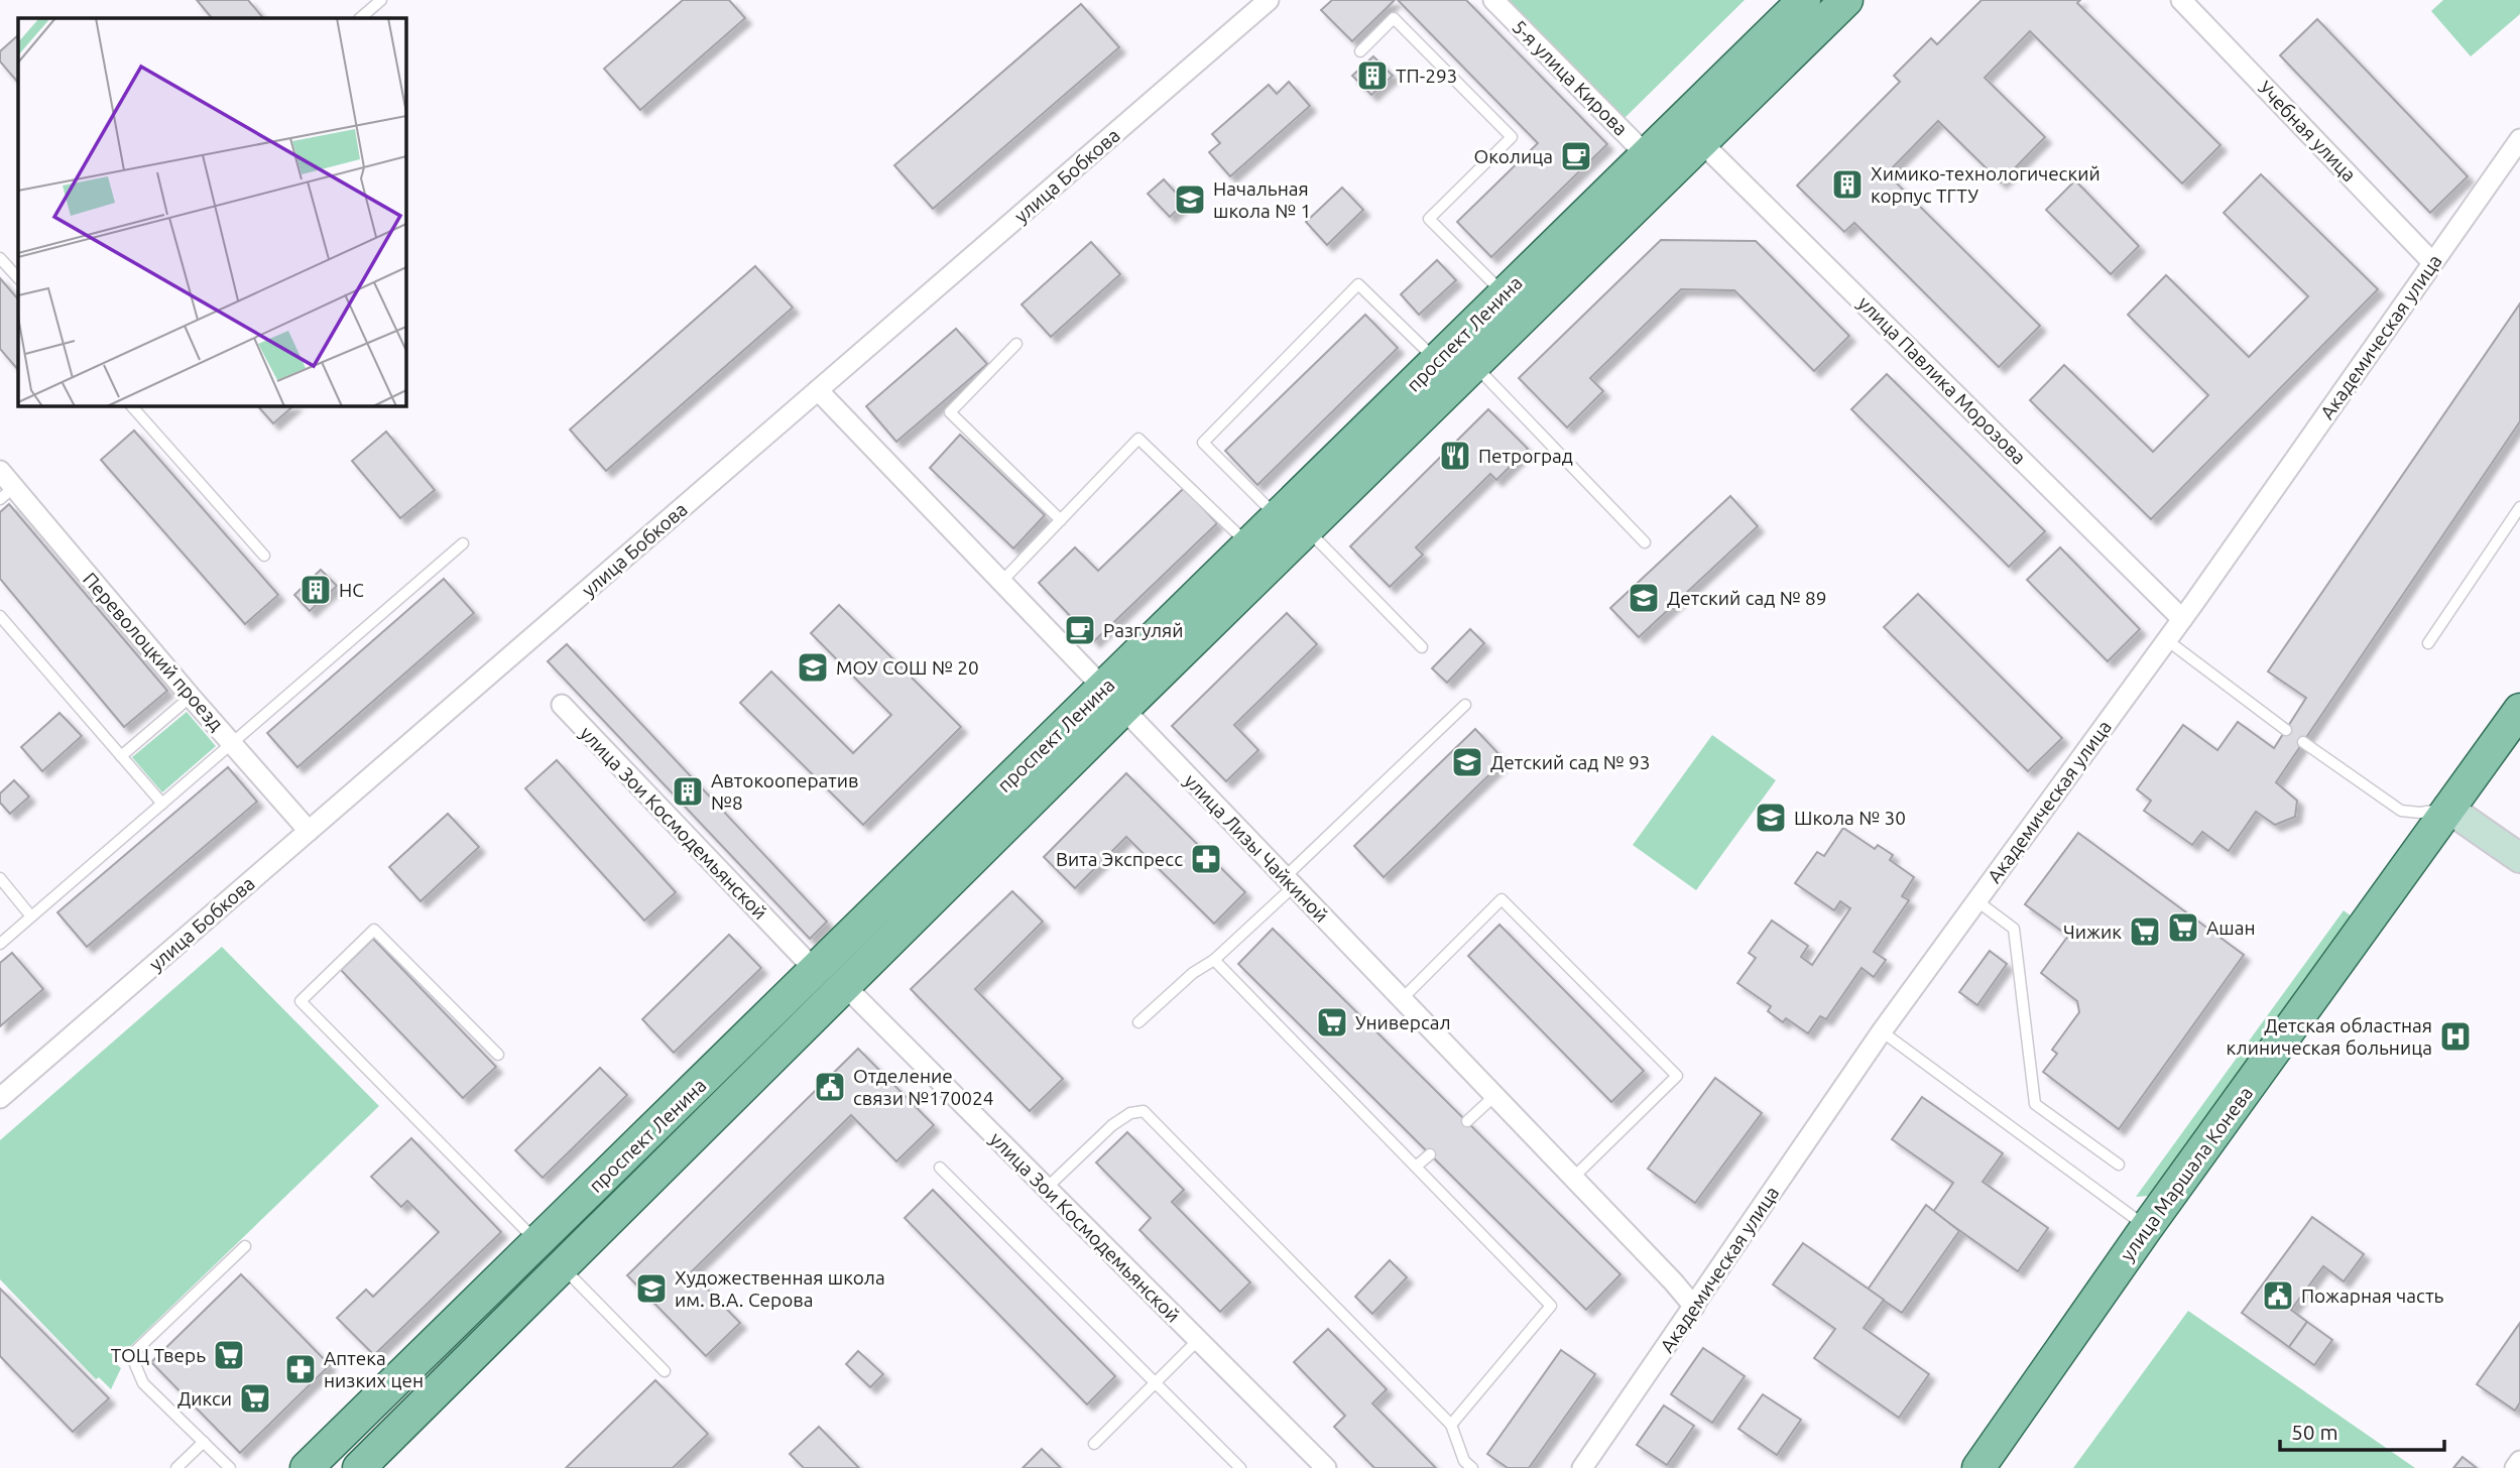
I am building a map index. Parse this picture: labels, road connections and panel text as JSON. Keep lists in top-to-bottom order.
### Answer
{
  "streets": {
    "main road": ["проспект Ленина", "улица Маршала Конева"],
    "street": [
      "5-я улица Кирова",
      "Учебная улица",
      "улица Бобкова",
      "Академическая улица",
      "улица Павлика Морозова",
      "Переволоцкий проезд",
      "улица Зои Космодемьянской",
      "улица Лизы Чайкиной"
    ]
  },
  "crossings": [
    ["5-я улица Кирова", "проспект Ленина"],
    ["Учебная улица", "Академическая улица"],
    ["улица Бобкова", "Переволоцкий проезд"],
    ["улица Бобкова", "улица Лизы Чайкиной"],
    ["проспект Ленина", "улица Павлика Морозова"],
    ["проспект Ленина", "улица Зои Космодемьянской"],
    ["проспект Ленина", "улица Лизы Чайкиной"],
    ["Академическая улица", "улица Павлика Морозова"],
    ["Академическая улица", "улица Лизы Чайкиной"]
  ],
  "places": {
    "building": [
      "ТП-293",
      "Химико-технологический корпус ТГТУ",
      "НС",
      "Автокооператив №8"
    ],
    "cafe": ["Околица", "Разгуляй"],
    "school or university": [
      "Начальная школа № 1",
      "Детский сад № 89",
      "МОУ СОШ № 20",
      "Детский сад № 93",
      "Школа № 30",
      "Художественная школа им. В.А. Серова"
    ],
    "restaurant": ["Петроград"],
    "pharmacy": ["Вита Экспресс", "Аптека низких цен"],
    "supermarket": [
      "Ашан",
      "Чижик",
      "Универсал",
      "ТОЦ Тверь",
      "Дикси"
    ],
    "hospital": ["Детская областная клиническая больница"],
    "public building": ["Отделение связи №170024", "Пожарная часть"]
  },
  "scale_bar": "50 m"
}
